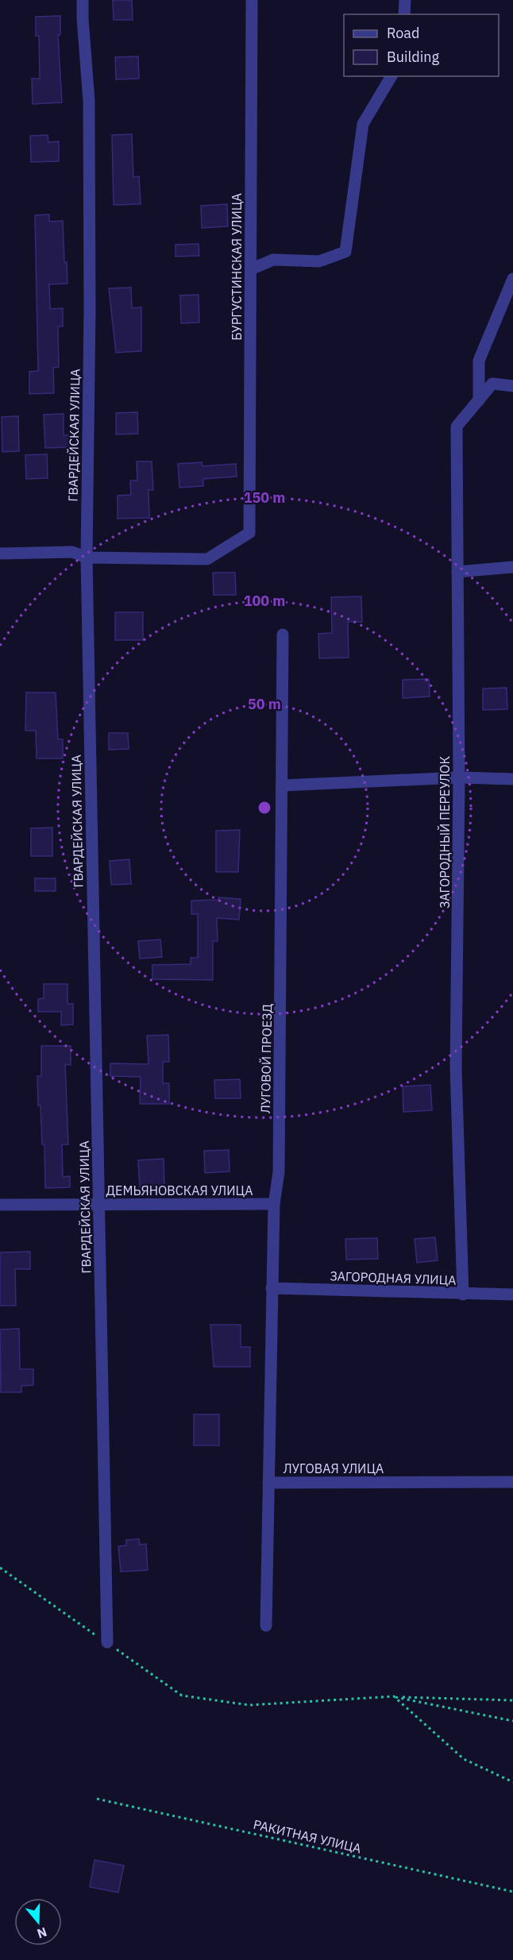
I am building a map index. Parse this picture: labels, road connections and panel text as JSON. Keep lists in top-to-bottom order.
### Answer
{
  "streets": {
    "street": [
      "БУРГУСТИНСКАЯ УЛИЦА",
      "ГВАРДЕЙСКАЯ УЛИЦА",
      "ЗАГОРОДНЫЙ ПЕРЕУЛОК",
      "ЛУГОВОЙ ПРОЕЗД",
      "ДЕМЬЯНОВСКАЯ УЛИЦА",
      "ЗАГОРОДНАЯ УЛИЦА",
      "ЛУГОВАЯ УЛИЦА"
    ],
    "path": ["РАКИТНАЯ УЛИЦА"]
  },
  "crossings": [
    ["БУРГУСТИНСКАЯ УЛИЦА", "ГВАРДЕЙСКАЯ УЛИЦА"],
    ["ГВАРДЕЙСКАЯ УЛИЦА", "ДЕМЬЯНОВСКАЯ УЛИЦА"],
    ["ЗАГОРОДНЫЙ ПЕРЕУЛОК", "ЗАГОРОДНАЯ УЛИЦА"],
    ["ЛУГОВОЙ ПРОЕЗД", "ДЕМЬЯНОВСКАЯ УЛИЦА"],
    ["ЛУГОВОЙ ПРОЕЗД", "ЗАГОРОДНАЯ УЛИЦА"],
    ["ЛУГОВОЙ ПРОЕЗД", "ЛУГОВАЯ УЛИЦА"]
  ],
  "legend": ["Road", "Building"],
  "north": "bottom",
  "rings": ["150 m", "100 m", "50 m"]
}
